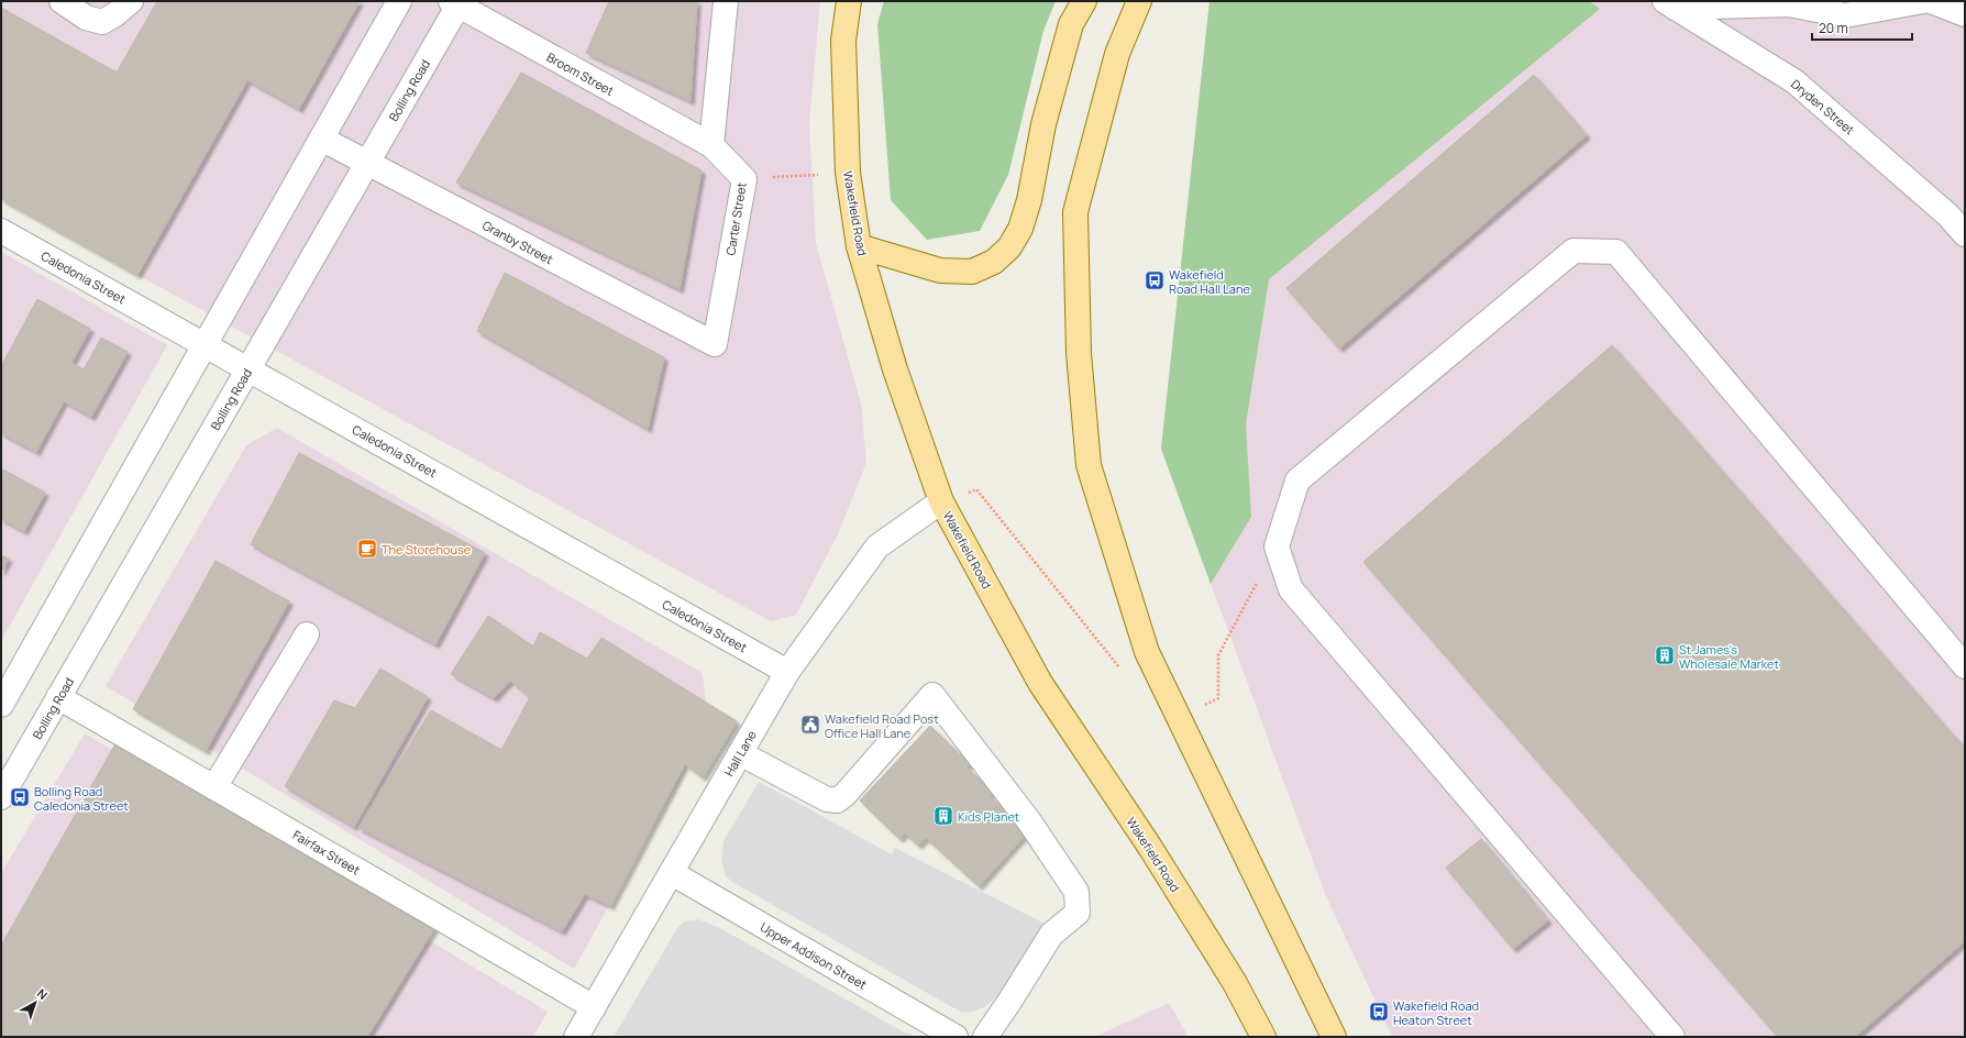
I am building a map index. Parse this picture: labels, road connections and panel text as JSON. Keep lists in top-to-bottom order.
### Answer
{
  "streets": {
    "main road": ["Wakefield Road"],
    "street": [
      "Broom Street",
      "Bolling Road",
      "Dryden Street",
      "Carter Street",
      "Granby Street",
      "Caledonia Street",
      "Hall Lane",
      "Fairfax Street",
      "Upper Addison Street"
    ]
  },
  "crossings": [
    ["Broom Street", "Bolling Road"],
    ["Broom Street", "Carter Street"],
    ["Bolling Road", "Granby Street"],
    ["Bolling Road", "Caledonia Street"],
    ["Bolling Road", "Fairfax Street"],
    ["Wakefield Road", "Hall Lane"],
    ["Carter Street", "Granby Street"],
    ["Caledonia Street", "Hall Lane"],
    ["Hall Lane", "Fairfax Street"],
    ["Hall Lane", "Upper Addison Street"]
  ],
  "places": {
    "bus stop": ["Wakefield Road Hall Lane", "Bolling Road Caledonia Street", "Wakefield Road Heaton Street"],
    "cafe": ["The Storehouse"],
    "building": ["St James's Wholesale Market", "Kids Planet"],
    "public building": ["Wakefield Road Post Office Hall Lane"]
  },
  "scale_bar": "20 m",
  "north": "top right"
}
